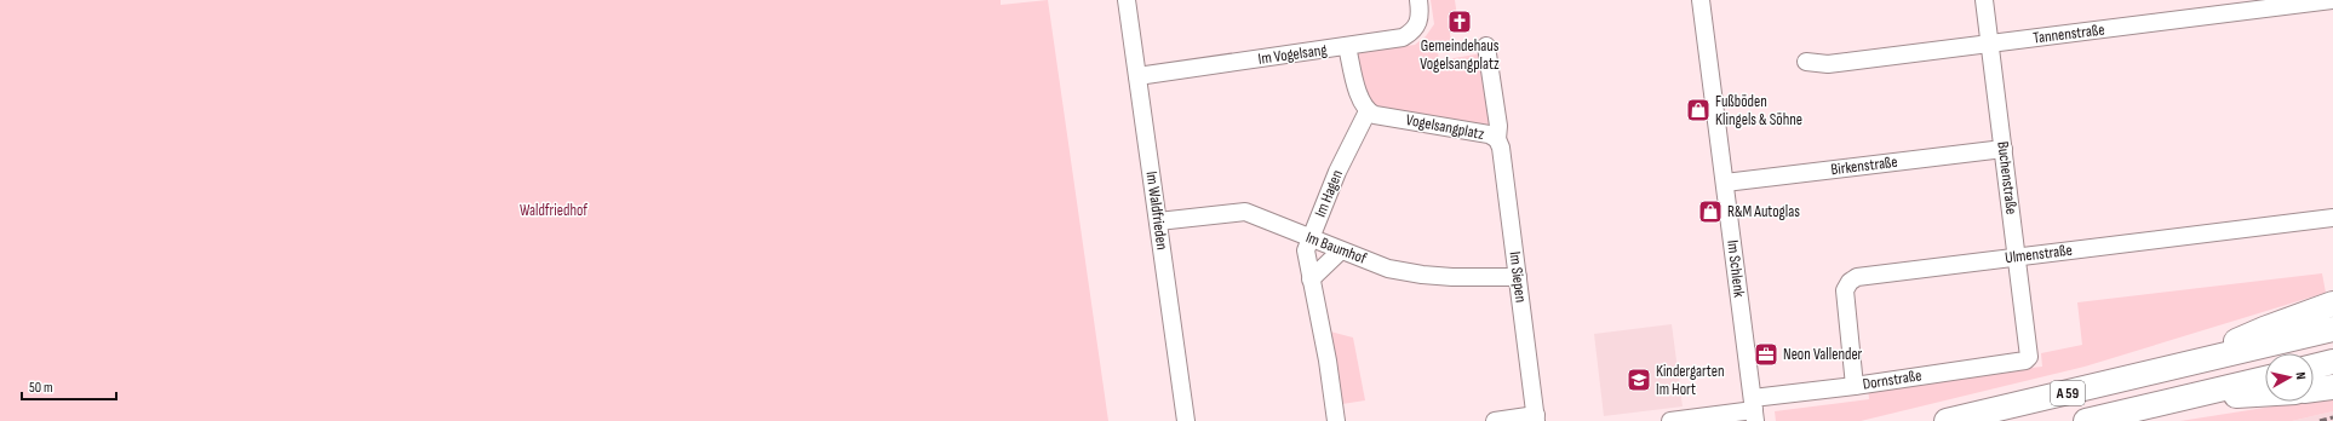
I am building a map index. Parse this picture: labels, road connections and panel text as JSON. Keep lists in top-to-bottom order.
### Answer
{
  "streets": {
    "highway": ["A 59"],
    "street": [
      "Tannenstraße",
      "Im Vogelsang",
      "Vogelsangplatz",
      "Birkenstraße",
      "Buchenstraße",
      "Im Hagen",
      "Im Waldfrieden",
      "Im Baumhof",
      "Ulmenstraße",
      "Im Schlenk",
      "Im Siepen",
      "Dornstraße"
    ]
  },
  "crossings": [
    ["Tannenstraße", "Buchenstraße"],
    ["Im Vogelsang", "Im Waldfrieden"],
    ["Vogelsangplatz", "Im Hagen"],
    ["Vogelsangplatz", "Im Siepen"],
    ["Birkenstraße", "Buchenstraße"],
    ["Birkenstraße", "Im Schlenk"],
    ["Buchenstraße", "Ulmenstraße"],
    ["Buchenstraße", "Dornstraße"],
    ["Im Hagen", "Im Baumhof"],
    ["Im Waldfrieden", "Im Baumhof"],
    ["Im Baumhof", "Im Siepen"],
    ["Ulmenstraße", "Dornstraße"],
    ["Im Schlenk", "Dornstraße"]
  ],
  "parks": ["Waldfriedhof"],
  "places": {
    "church": ["Gemeindehaus Vogelsangplatz"],
    "shop": ["Fußböden Klingels & Söhne", "R&M Autoglas"],
    "office": ["Neon Vallender"],
    "school or university": ["Kindergarten Im Hort"]
  },
  "scale_bar": "50 m",
  "north": "right"
}
